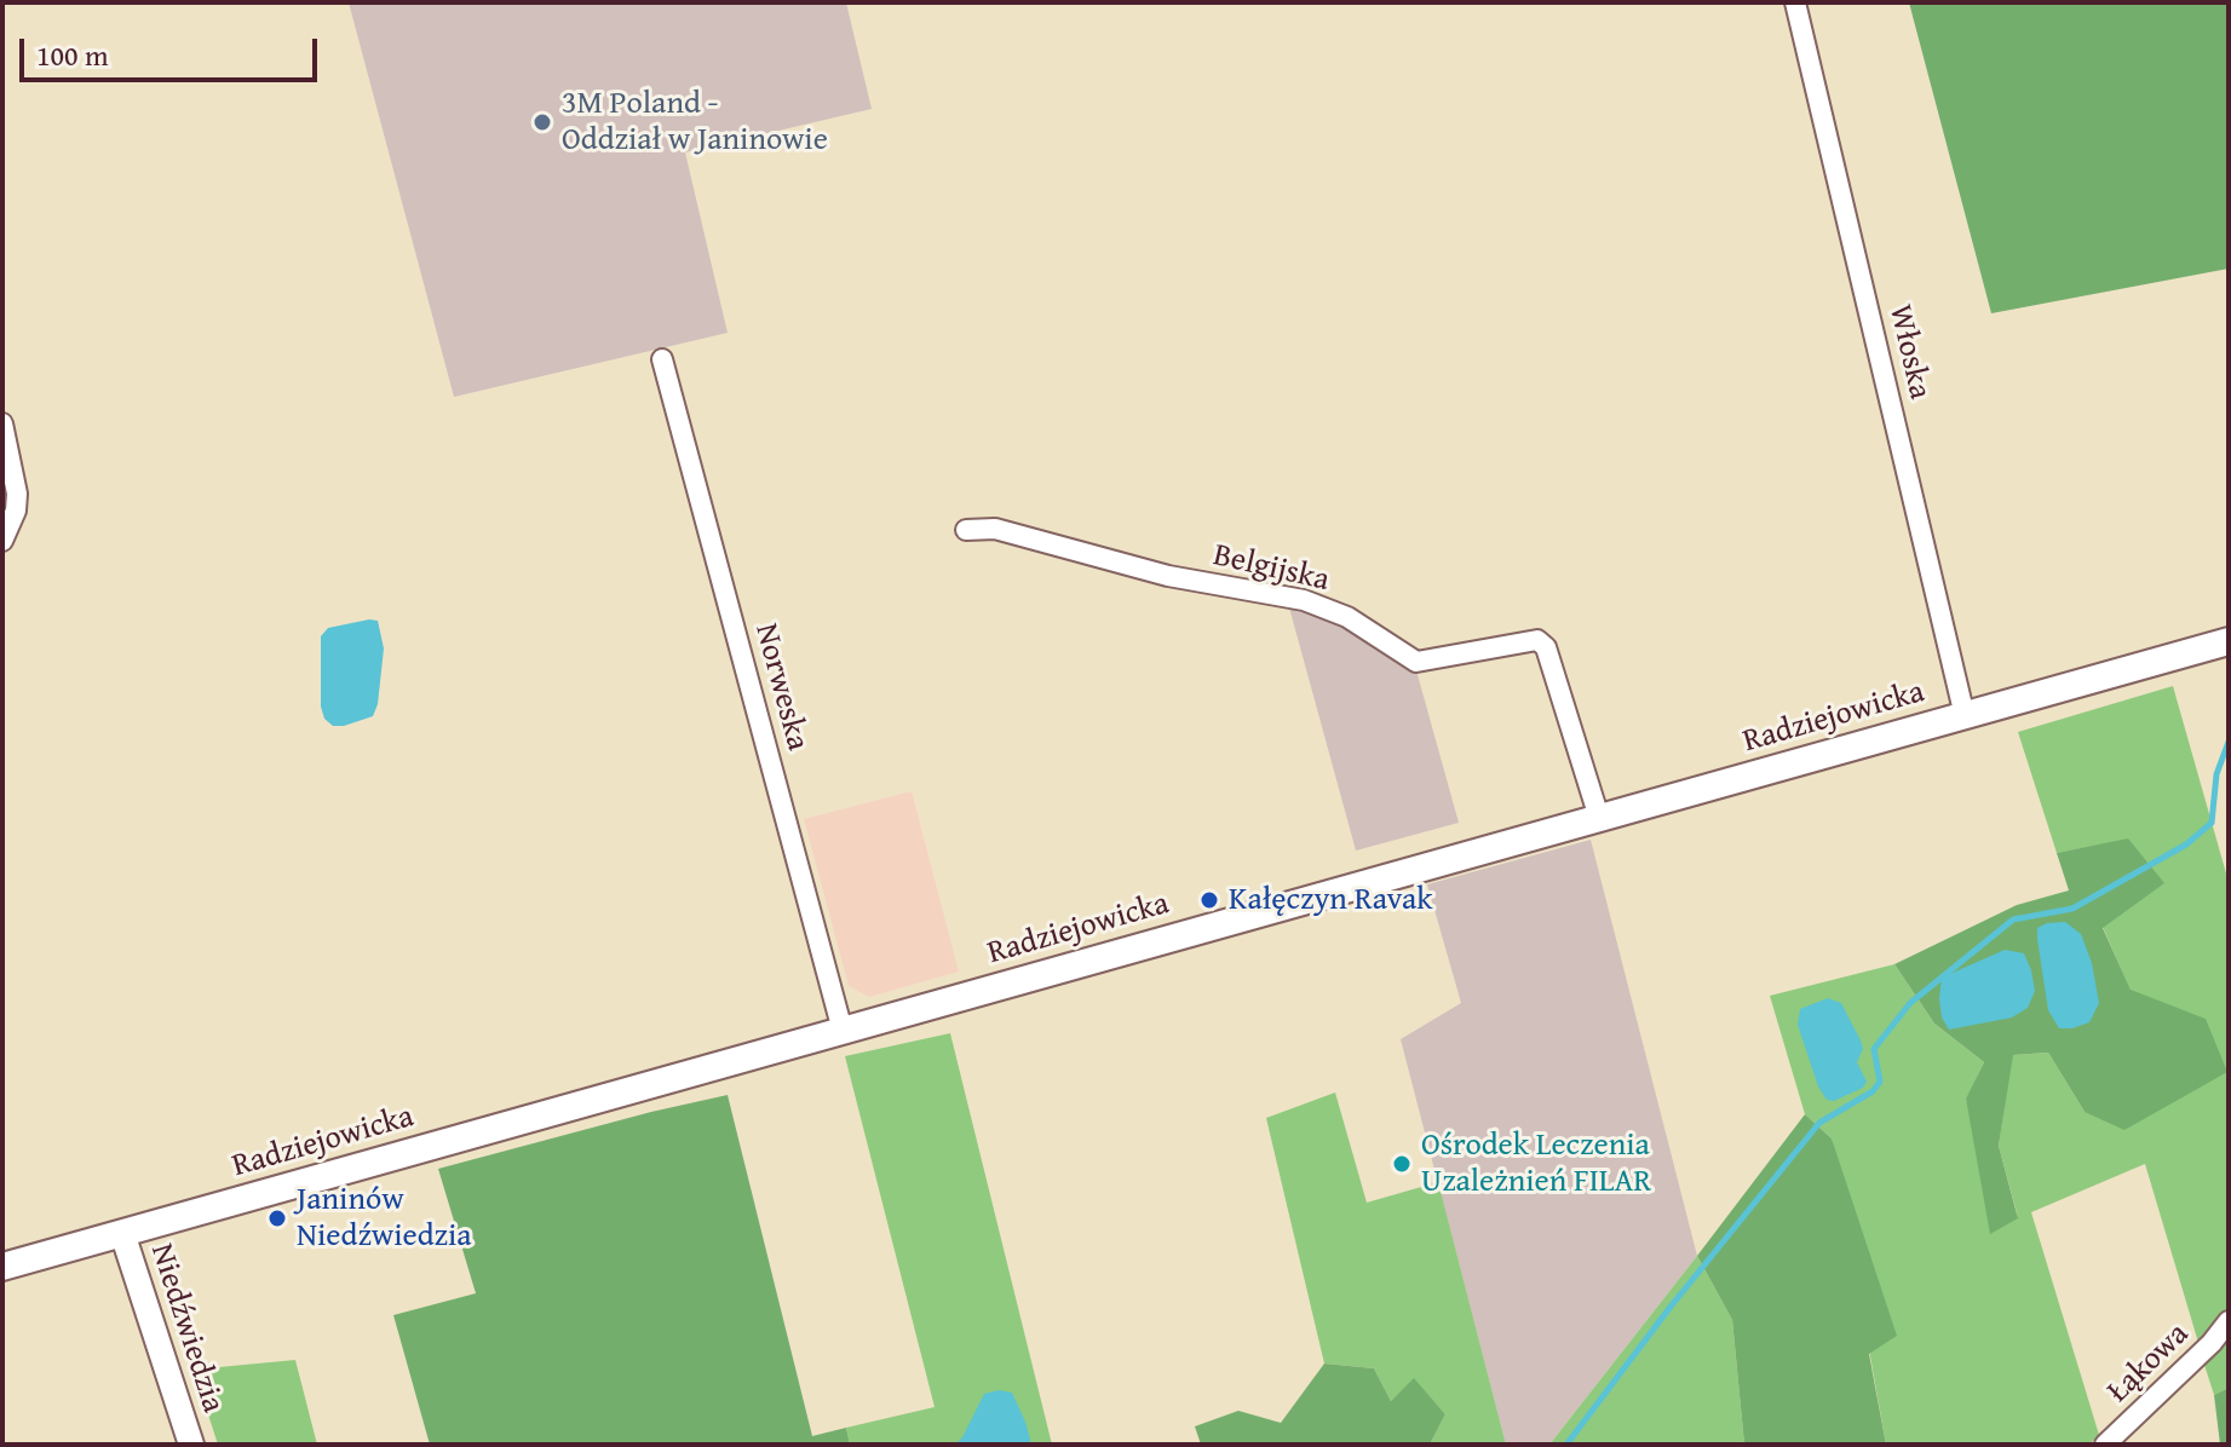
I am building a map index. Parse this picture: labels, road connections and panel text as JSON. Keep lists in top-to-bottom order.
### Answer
{
  "streets": {
    "main road": ["Radziejowicka"],
    "street": [
      "Włoska",
      "Belgijska",
      "Norweska",
      "Niedźwiedzia",
      "Łąkowa"
    ]
  },
  "crossings": [
    ["Włoska", "Radziejowicka"],
    ["Belgijska", "Radziejowicka"],
    ["Norweska", "Radziejowicka"],
    ["Radziejowicka", "Niedźwiedzia"]
  ],
  "places": [
    "3M Poland - Oddział w Janinowie",
    "Kałęczyn Ravak",
    "Ośrodek Leczenia Uzależnień FILAR",
    "Janinów Niedźwiedzia"
  ],
  "scale_bar": "100 m"
}
